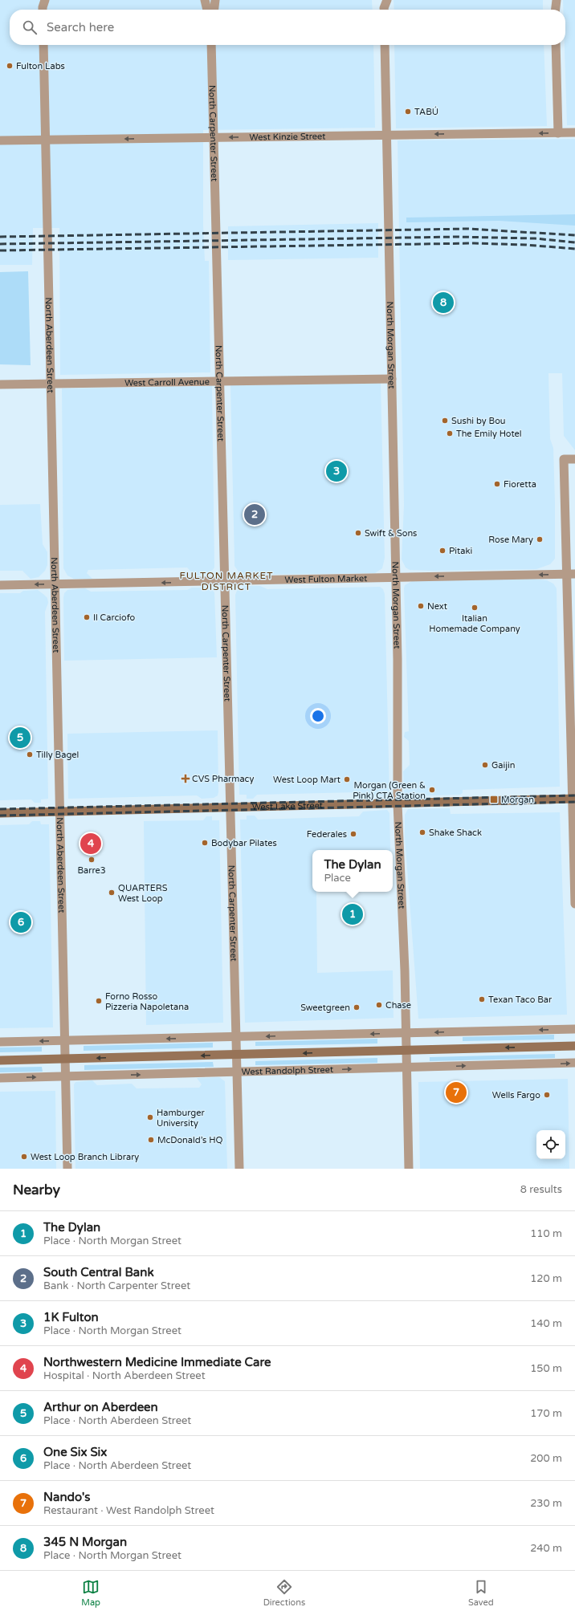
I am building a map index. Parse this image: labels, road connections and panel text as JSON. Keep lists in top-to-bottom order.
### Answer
{
  "streets": {
    "main road": ["West Lake Street", "West Randolph Street"],
    "street": [
      "North Carpenter Street",
      "West Kinzie Street",
      "North Aberdeen Street",
      "North Morgan Street",
      "West Carroll Avenue",
      "West Fulton Market"
    ]
  },
  "crossings": [
    ["North Carpenter Street", "West Kinzie Street"],
    ["North Carpenter Street", "West Carroll Avenue"],
    ["North Carpenter Street", "West Fulton Market"],
    ["North Carpenter Street", "West Lake Street"],
    ["North Carpenter Street", "West Randolph Street"],
    ["West Kinzie Street", "North Aberdeen Street"],
    ["West Kinzie Street", "North Morgan Street"],
    ["North Aberdeen Street", "West Carroll Avenue"],
    ["North Aberdeen Street", "West Fulton Market"],
    ["North Aberdeen Street", "West Lake Street"],
    ["North Aberdeen Street", "West Randolph Street"],
    ["North Morgan Street", "West Carroll Avenue"],
    ["North Morgan Street", "West Fulton Market"],
    ["North Morgan Street", "West Lake Street"],
    ["North Morgan Street", "West Randolph Street"]
  ],
  "one_way": ["West Kinzie Street", "West Fulton Market"],
  "districts": ["FULTON MARKET DISTRICT"],
  "places": {
    "other": [
      "Fulton Labs",
      "TABÚ",
      "Sushi by Bou",
      "The Emily Hotel",
      "Fioretta",
      "Swift & Sons",
      "Rose Mary",
      "Pitaki",
      "Next",
      "Italian Homemade Company",
      "Il Carciofo",
      "Tilly Bagel",
      "Gaijin",
      "West Loop Mart",
      "Morgan (Green & Pink) CTA Station",
      "Shake Shack",
      "Federales",
      "Bodybar Pilates",
      "Barre3",
      "QUARTERS West Loop",
      "Texan Taco Bar",
      "Forno Rosso Pizzeria Napoletana",
      "Chase",
      "Sweetgreen",
      "Wells Fargo",
      "Hamburger University",
      "McDonald’s HQ",
      "West Loop Branch Library"
    ],
    "health": ["CVS Pharmacy"],
    "transit": ["Morgan"]
  },
  "page": {
    "search": "Search here",
    "pins": [
      "8",
      "3",
      "2",
      "5",
      "4",
      "1",
      "6",
      "7"
    ],
    "popup": ["The Dylan", "Place"],
    "heading": ["Nearby", "8 results"],
    "list": [
      {
        "mark": "1",
        "name": "The Dylan",
        "note": "Place · North Morgan Street",
        "value": "110 m"
      },
      {
        "mark": "2",
        "name": "South Central Bank",
        "note": "Bank · North Carpenter Street",
        "value": "120 m"
      },
      {
        "mark": "3",
        "name": "1K Fulton",
        "note": "Place · North Morgan Street",
        "value": "140 m"
      },
      {
        "mark": "4",
        "name": "Northwestern Medicine Immediate Care",
        "note": "Hospital · North Aberdeen Street",
        "value": "150 m"
      },
      {
        "mark": "5",
        "name": "Arthur on Aberdeen",
        "note": "Place · North Aberdeen Street",
        "value": "170 m"
      },
      {
        "mark": "6",
        "name": "One Six Six",
        "note": "Place · North Aberdeen Street",
        "value": "200 m"
      },
      {
        "mark": "7",
        "name": "Nando's",
        "note": "Restaurant · West Randolph Street",
        "value": "230 m"
      },
      {
        "mark": "8",
        "name": "345 N Morgan",
        "note": "Place · North Morgan Street",
        "value": "240 m"
      }
    ],
    "nav": ["Map", "Directions", "Saved"]
  }
}
